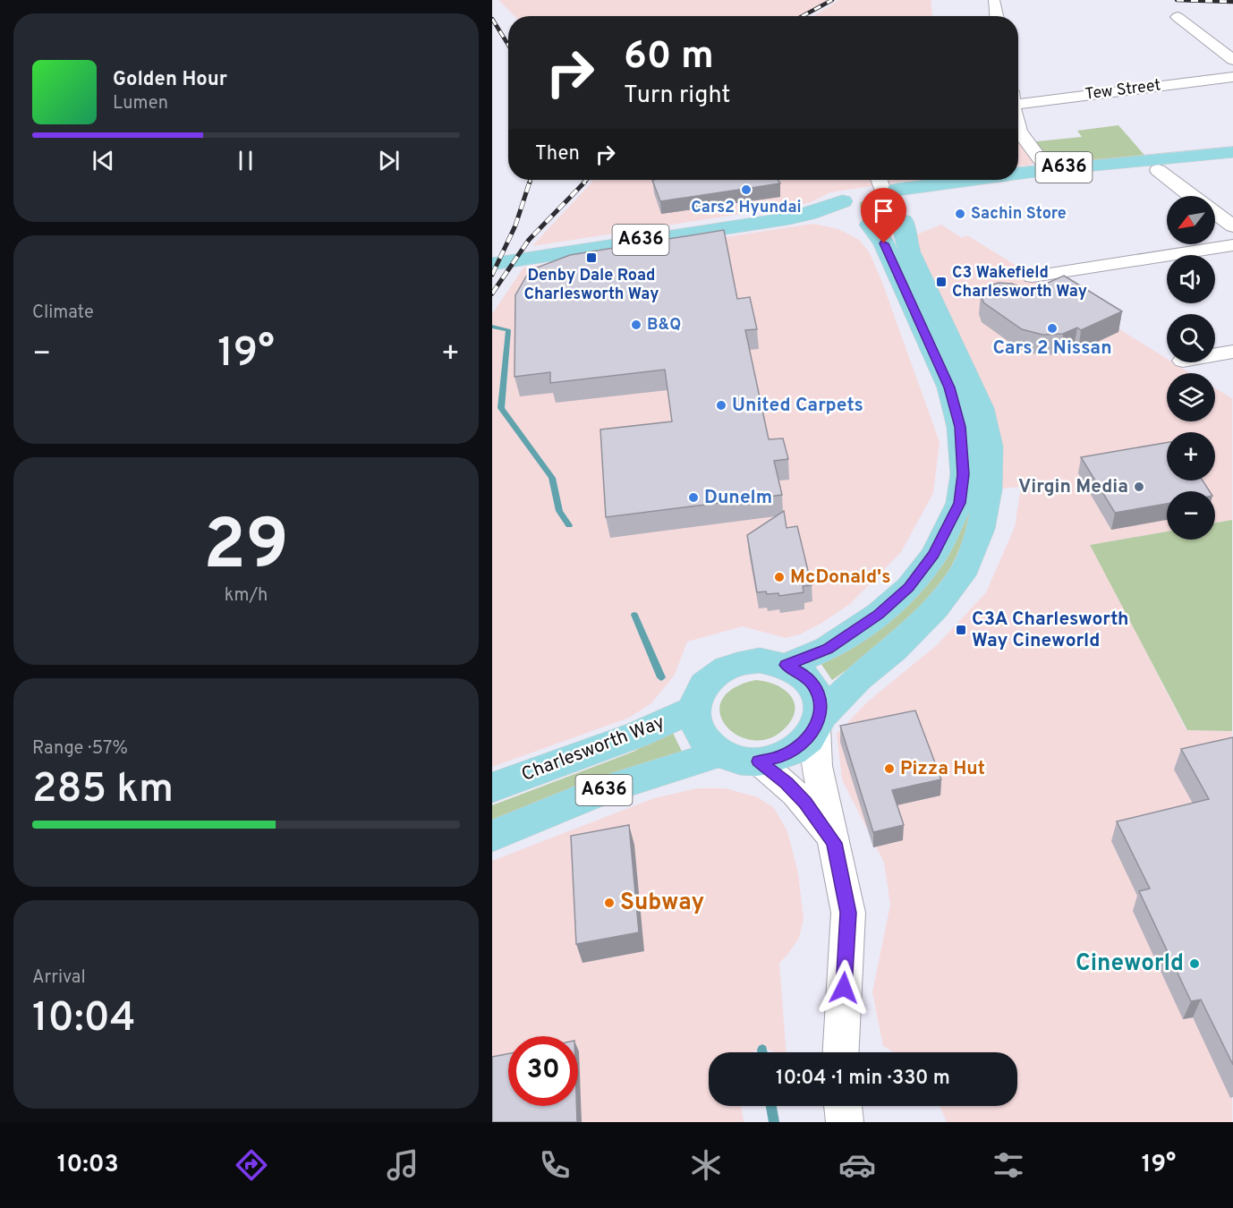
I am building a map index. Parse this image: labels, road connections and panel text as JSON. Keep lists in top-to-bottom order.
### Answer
{
  "streets": {
    "main road": ["A636", "Charlesworth Way"],
    "street": ["Tew Street"]
  },
  "crossings": [
    ["A636", "Charlesworth Way"]
  ],
  "places": {
    "other": [
      "Cars2 Hyundai",
      "Sachin Store",
      "B&Q",
      "Cars 2 Nissan",
      "United Carpets",
      "Virgin Media",
      "Dunelm",
      "McDonald's",
      "Pizza Hut",
      "Subway",
      "Cineworld"
    ],
    "transit": ["Denby Dale Road Charlesworth Way", "C3 Wakefield Charlesworth Way", "C3A Charlesworth Way Cineworld"]
  },
  "north": "bottom left",
  "page": {
    "turn": ["60 m", "Turn right"],
    "song": ["Golden Hour", "Lumen"],
    "then": "Then",
    "map_buttons": ["+", "−"],
    "tile": [
      "Climate",
      ["29", "km/h"],
      ["Range · 57%", "285 km"],
      ["Arrival", "10:04"]
    ],
    "heat": ["−", "19°", "+"],
    "limit": "30",
    "trip": "10:04 · 1 min · 330 m",
    "tabs": ["10:03", "19°"]
  }
}
